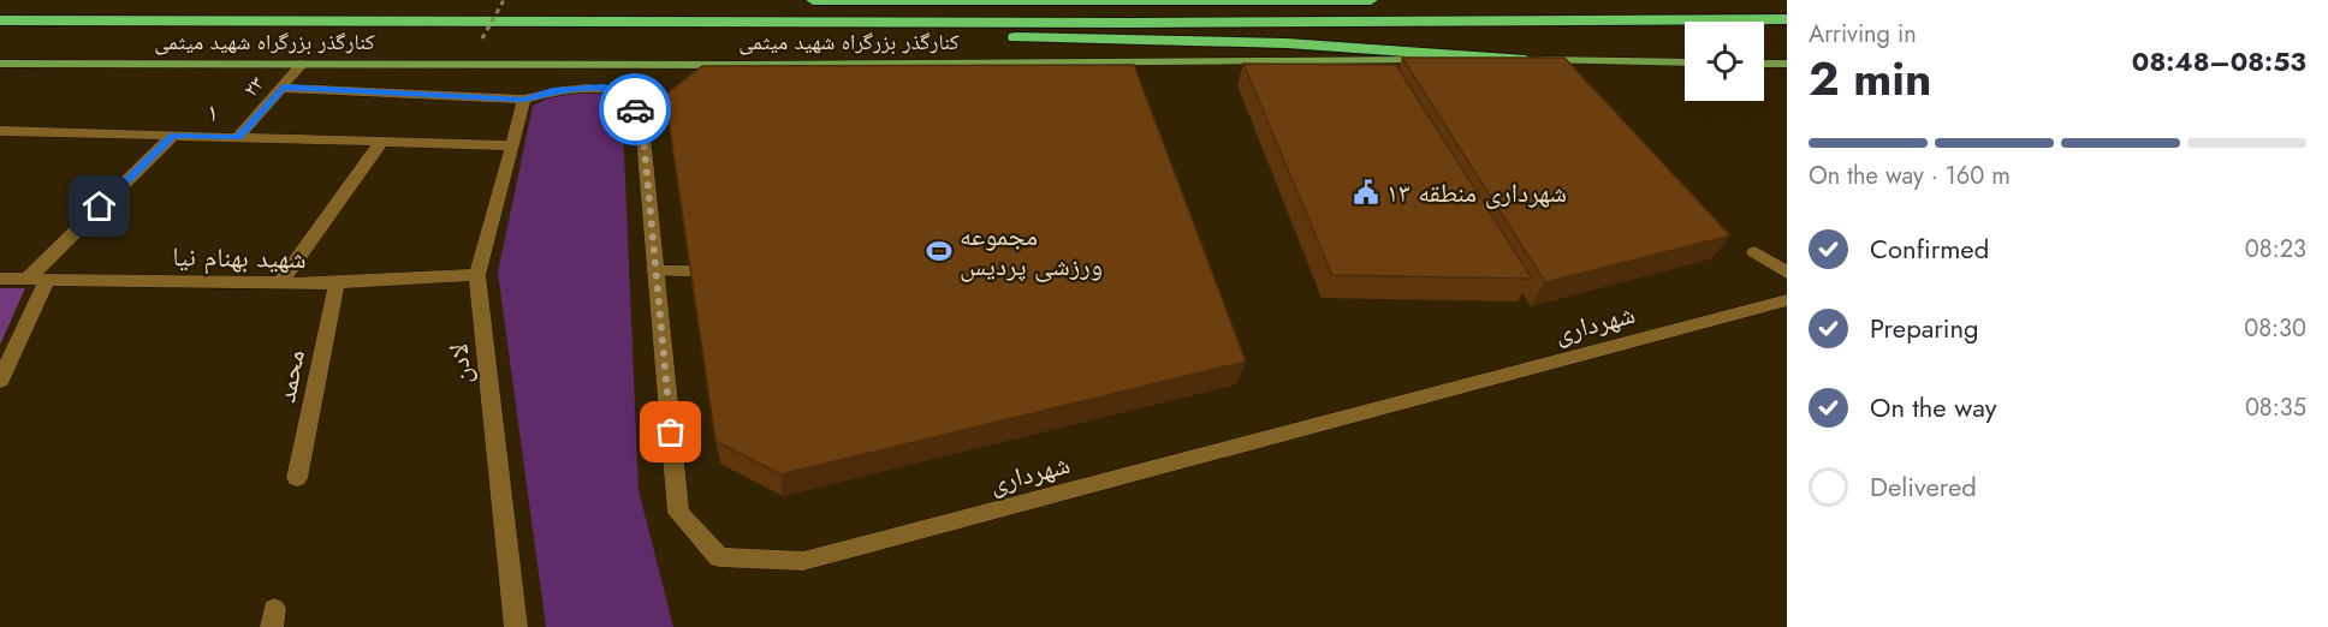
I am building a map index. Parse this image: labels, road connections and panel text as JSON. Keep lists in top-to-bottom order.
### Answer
{
  "streets": {
    "main road": ["کنارگذر بزرگراه شهید میثمی"],
    "street": [
      "۲۳",
      "۱",
      "شهید بهنام نیا",
      "شهرداری",
      "لادن",
      "محمد"
    ]
  },
  "crossings": [
    ["کنارگذر بزرگراه شهید میثمی", "۲۳"],
    ["۲۳", "۱"],
    ["۱", "لادن"],
    ["شهید بهنام نیا", "لادن"],
    ["شهید بهنام نیا", "محمد"]
  ],
  "places": {
    "public building": ["شهرداری منطقه ۱۳"],
    "sports": ["مجموعه ورزشی پردیس"]
  },
  "page": {
    "heading": ["2 min", "Arriving in", "08:48–08:53"],
    "bar": "On the way · 160 m",
    "list": [
      ["Confirmed", "08:23"],
      ["Preparing", "08:30"],
      ["On the way", "08:35"],
      "Delivered"
    ]
  }
}
